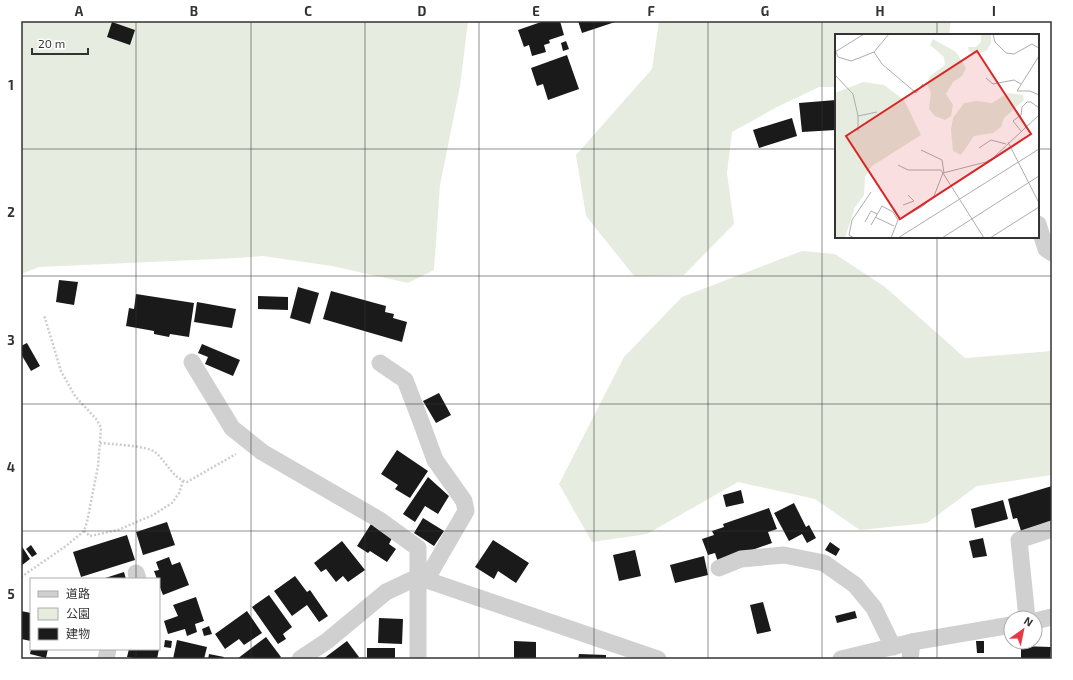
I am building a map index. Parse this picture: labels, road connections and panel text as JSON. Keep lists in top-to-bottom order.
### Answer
{
  "legend": ["道路", "公園", "建物"],
  "scale_bar": "20 m",
  "north": "top right",
  "grid": {
    "columns": [
      "A",
      "B",
      "C",
      "D",
      "E",
      "F",
      "G",
      "H",
      "I"
    ],
    "rows": [
      "1",
      "2",
      "3",
      "4",
      "5"
    ]
  }
}
